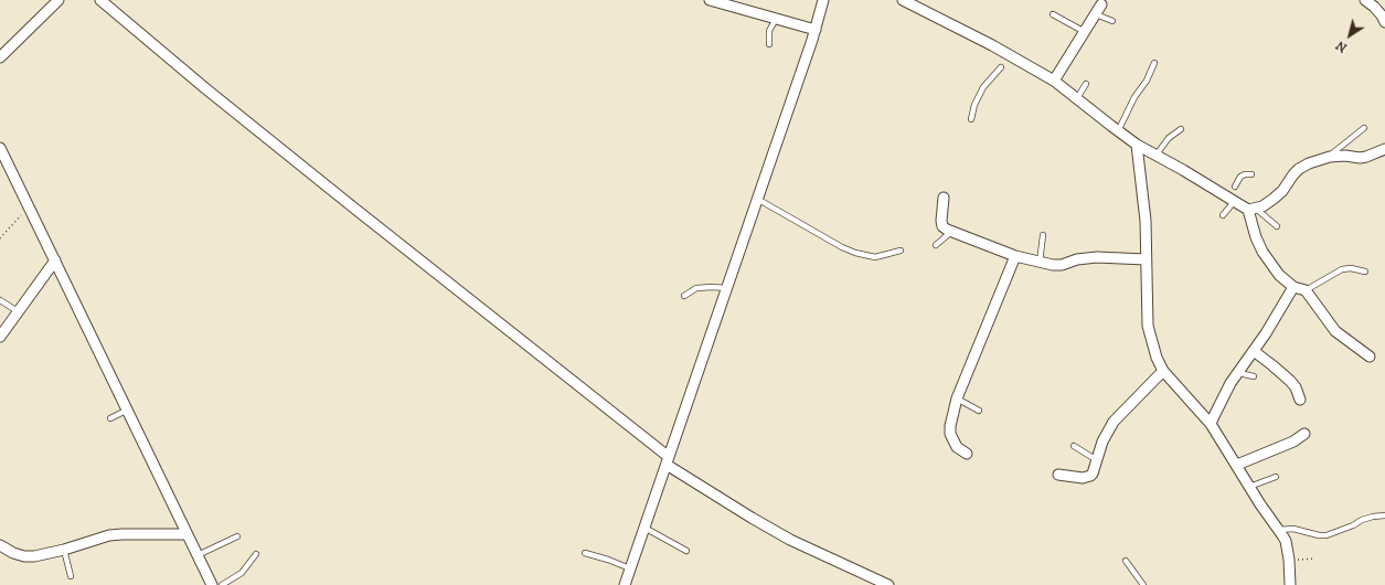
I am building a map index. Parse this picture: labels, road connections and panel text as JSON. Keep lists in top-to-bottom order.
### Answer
{
  "north": "bottom left"
}
